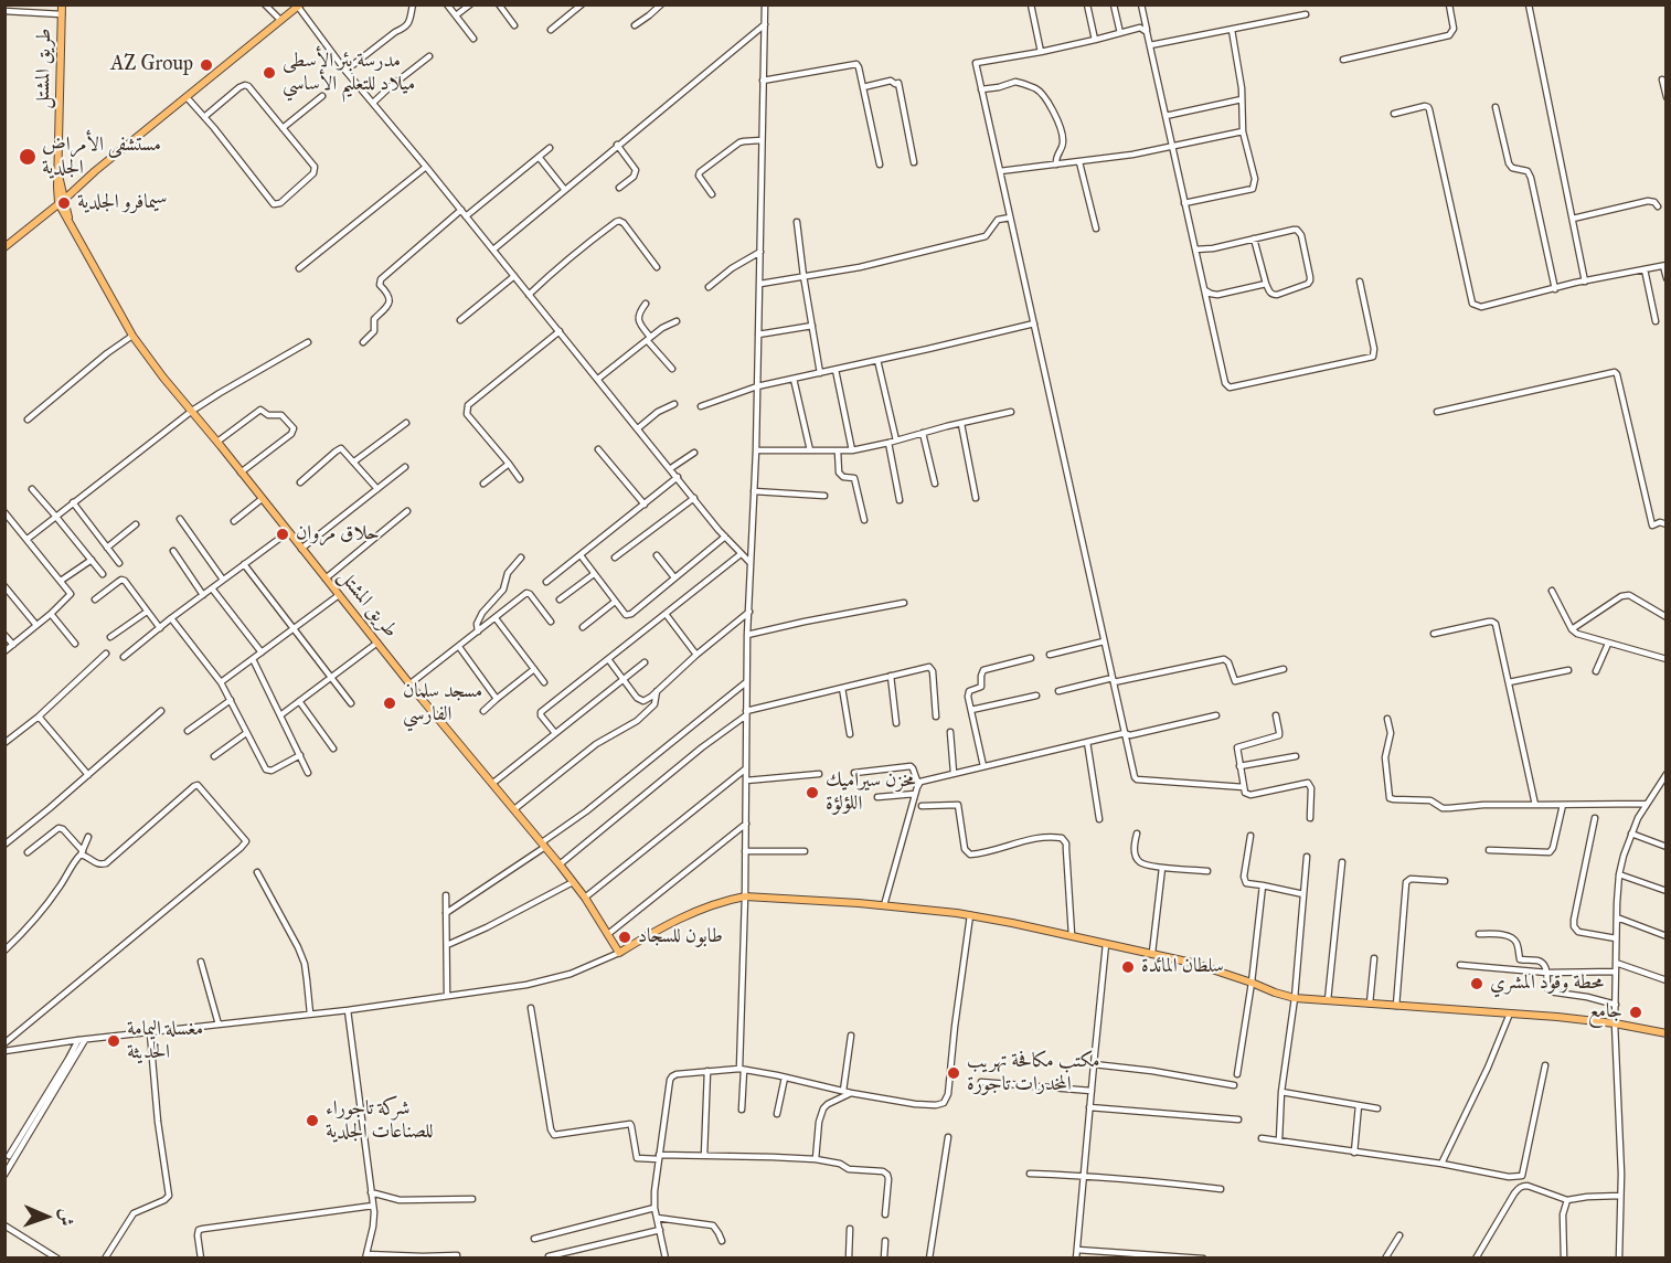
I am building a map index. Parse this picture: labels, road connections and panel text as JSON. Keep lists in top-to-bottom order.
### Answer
{
  "streets": {
    "main road": ["طريق المشتل"]
  },
  "places": [
    "AZ Group",
    "مدرسة بئر الأسطى ميلاد للتعليم الأساسي",
    "مستشفى الأمراض الجلدية",
    "سيمافرو الجلدية",
    "حلاق مروان",
    "مسجد سلمان الفارسي",
    "مخزن سيراميك اللؤلؤة",
    "طابون للسجاد",
    "سلطان المائدة",
    "محطة وقود المشري",
    "جامع",
    "مغسلة اليمامة الحديثة",
    "مكتب مكافحة تهريب المخدرات تاجورة",
    "شركة تاجوراء للصناعات الجلدية"
  ],
  "north": "right"
}
